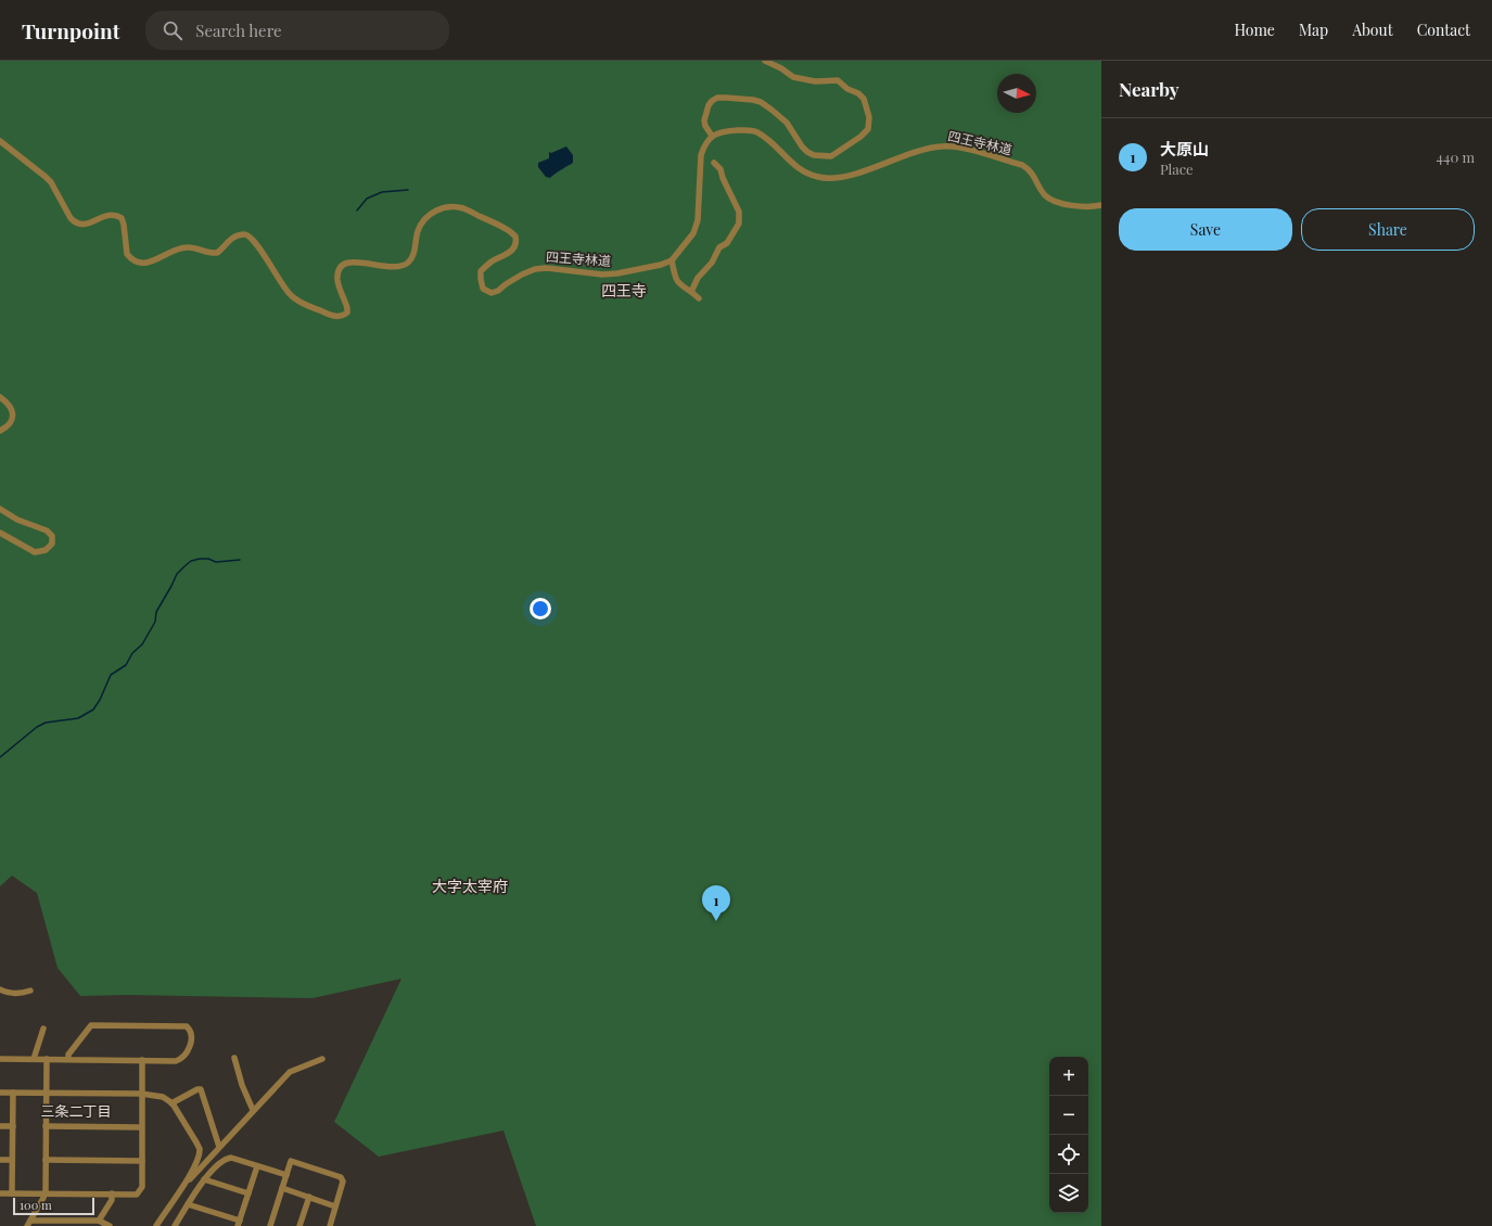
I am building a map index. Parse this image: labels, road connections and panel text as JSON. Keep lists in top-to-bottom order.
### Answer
{
  "streets": {
    "street": ["四王寺林道"]
  },
  "districts": ["四王寺", "大字太宰府", "三条二丁目"],
  "scale_bar": "100 m",
  "north": "right",
  "page": {
    "header": "Turnpoint",
    "search": "Search here",
    "nav": [
      "Home",
      "Map",
      "About",
      "Contact"
    ],
    "heading": "Nearby",
    "list": [
      {
        "mark": "1",
        "name": "大原山",
        "note": "Place",
        "value": "440 m"
      }
    ],
    "buttons": ["Save", "Share"],
    "pins": "1",
    "map_buttons": ["+", "−"],
    "scale": "100 m"
  }
}
